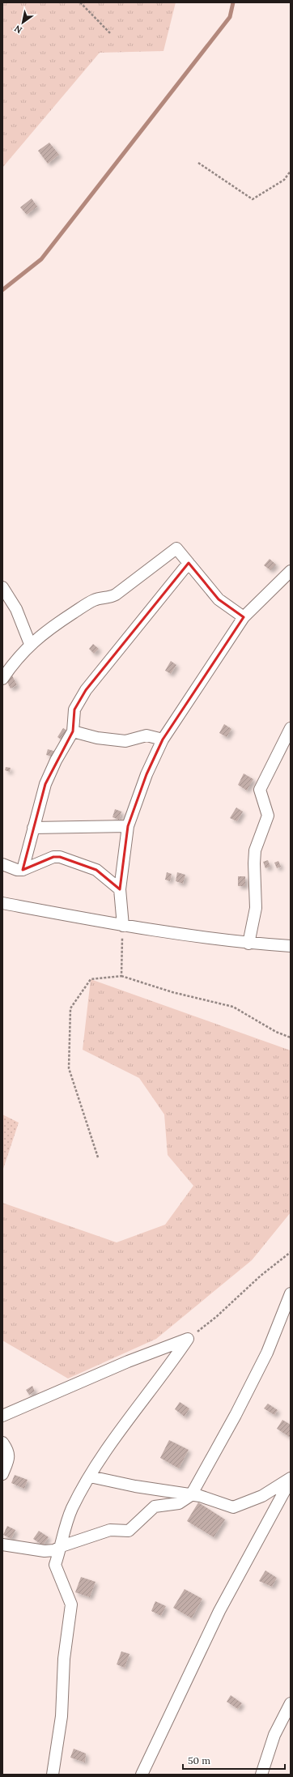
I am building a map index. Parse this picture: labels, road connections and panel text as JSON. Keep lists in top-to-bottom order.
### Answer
{
  "scale_bar": "50 m",
  "north": "bottom left"
}
